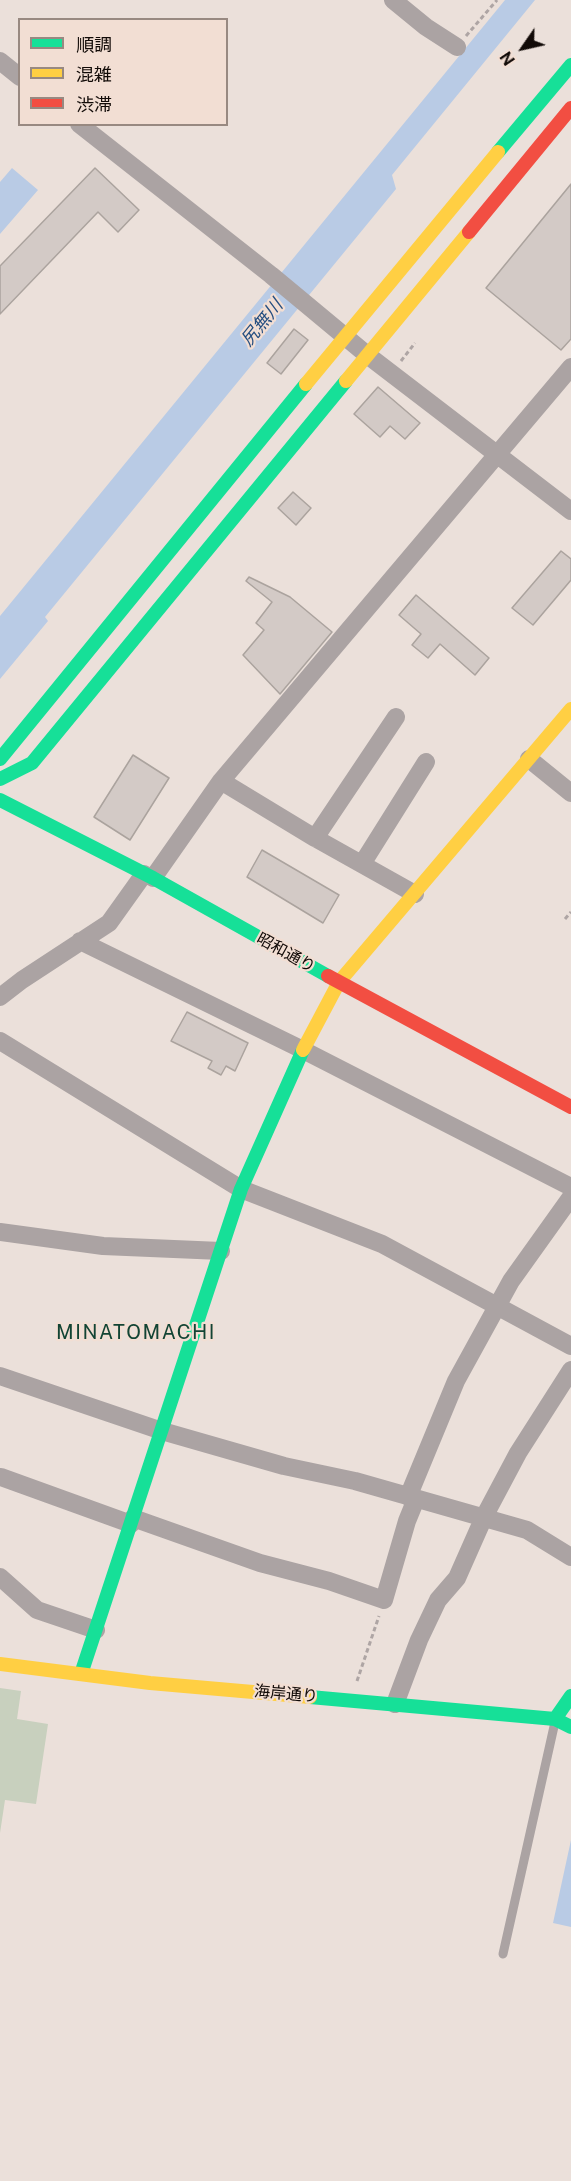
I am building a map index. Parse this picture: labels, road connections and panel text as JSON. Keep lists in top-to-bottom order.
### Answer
{
  "streets": {
    "street": ["昭和通り", "海岸通り"]
  },
  "districts": ["MINATOMACHI"],
  "water": ["尻無川"],
  "legend": ["順調", "混雑", "渋滞"],
  "north": "bottom left"
}
